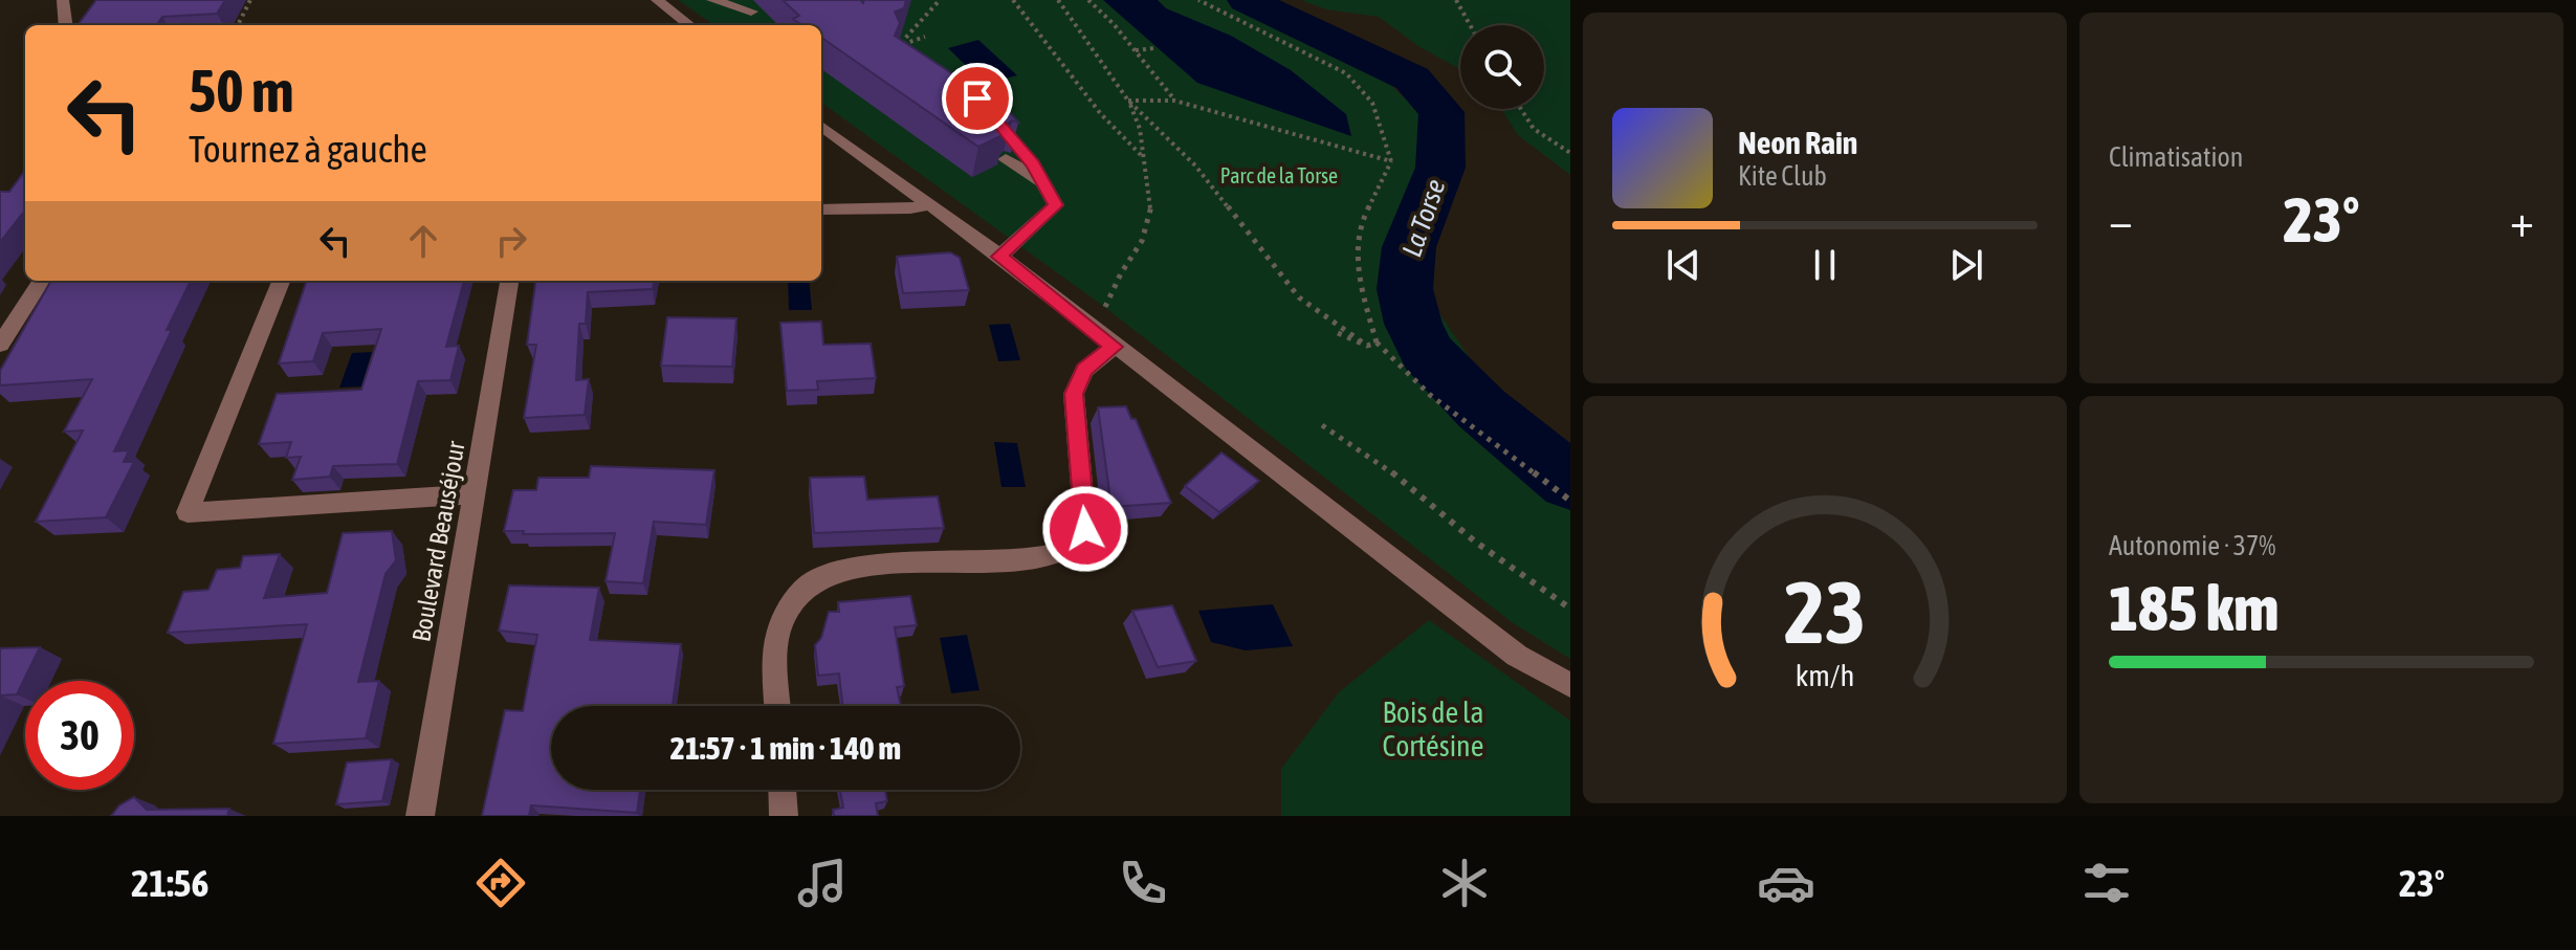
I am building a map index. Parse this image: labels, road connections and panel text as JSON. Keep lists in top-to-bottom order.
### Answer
{
  "streets": {
    "street": ["Boulevard Beauséjour"]
  },
  "water": ["La Torse"],
  "parks": ["Parc de la Torse", "Bois de la Cortésine"],
  "page": {
    "tile": [
      "Climatisation",
      ["Autonomie · 37%", "185 km"]
    ],
    "turn": ["50 m", "Tournez à gauche"],
    "song": ["Neon Rain", "Kite Club"],
    "heat": ["−", "23°", "+"],
    "limit": "30",
    "trip": "21:57 · 1 min · 140 m",
    "tabs": ["21:56", "23°"],
    "gauge": ["23", "km/h"]
  }
}
